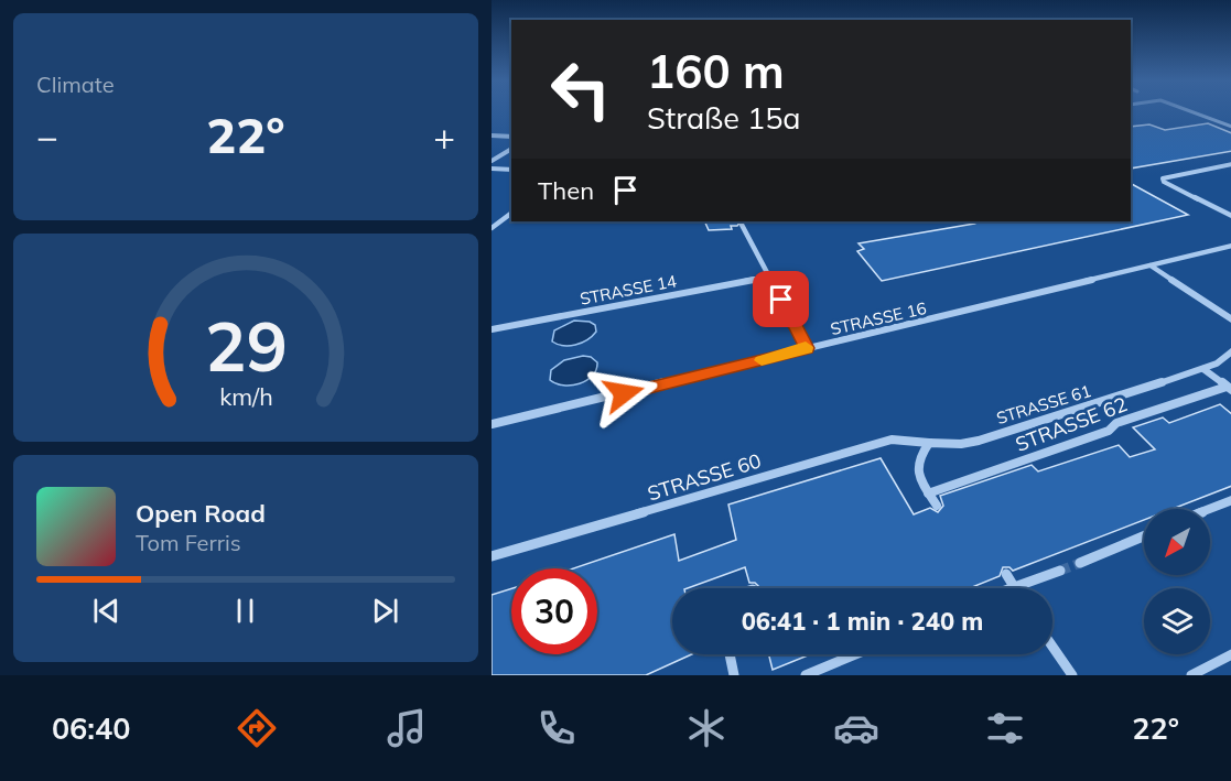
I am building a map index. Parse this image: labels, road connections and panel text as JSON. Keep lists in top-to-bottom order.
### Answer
{
  "streets": {
    "street": [
      "STRASSE 14",
      "STRASSE 16",
      "STRASSE 61",
      "STRASSE 62",
      "STRASSE 60"
    ]
  },
  "crossings": [
    ["STRASSE 61", "STRASSE 60"]
  ],
  "north": "bottom left",
  "page": {
    "tile": "Climate",
    "turn": ["160 m", "Straße 15a"],
    "heat": ["−", "22°", "+"],
    "then": "Then",
    "song": ["Open Road", "Tom Ferris"],
    "limit": "30",
    "trip": "06:41 · 1 min · 240 m",
    "tabs": ["06:40", "22°"],
    "gauge": ["29", "km/h"]
  }
}
